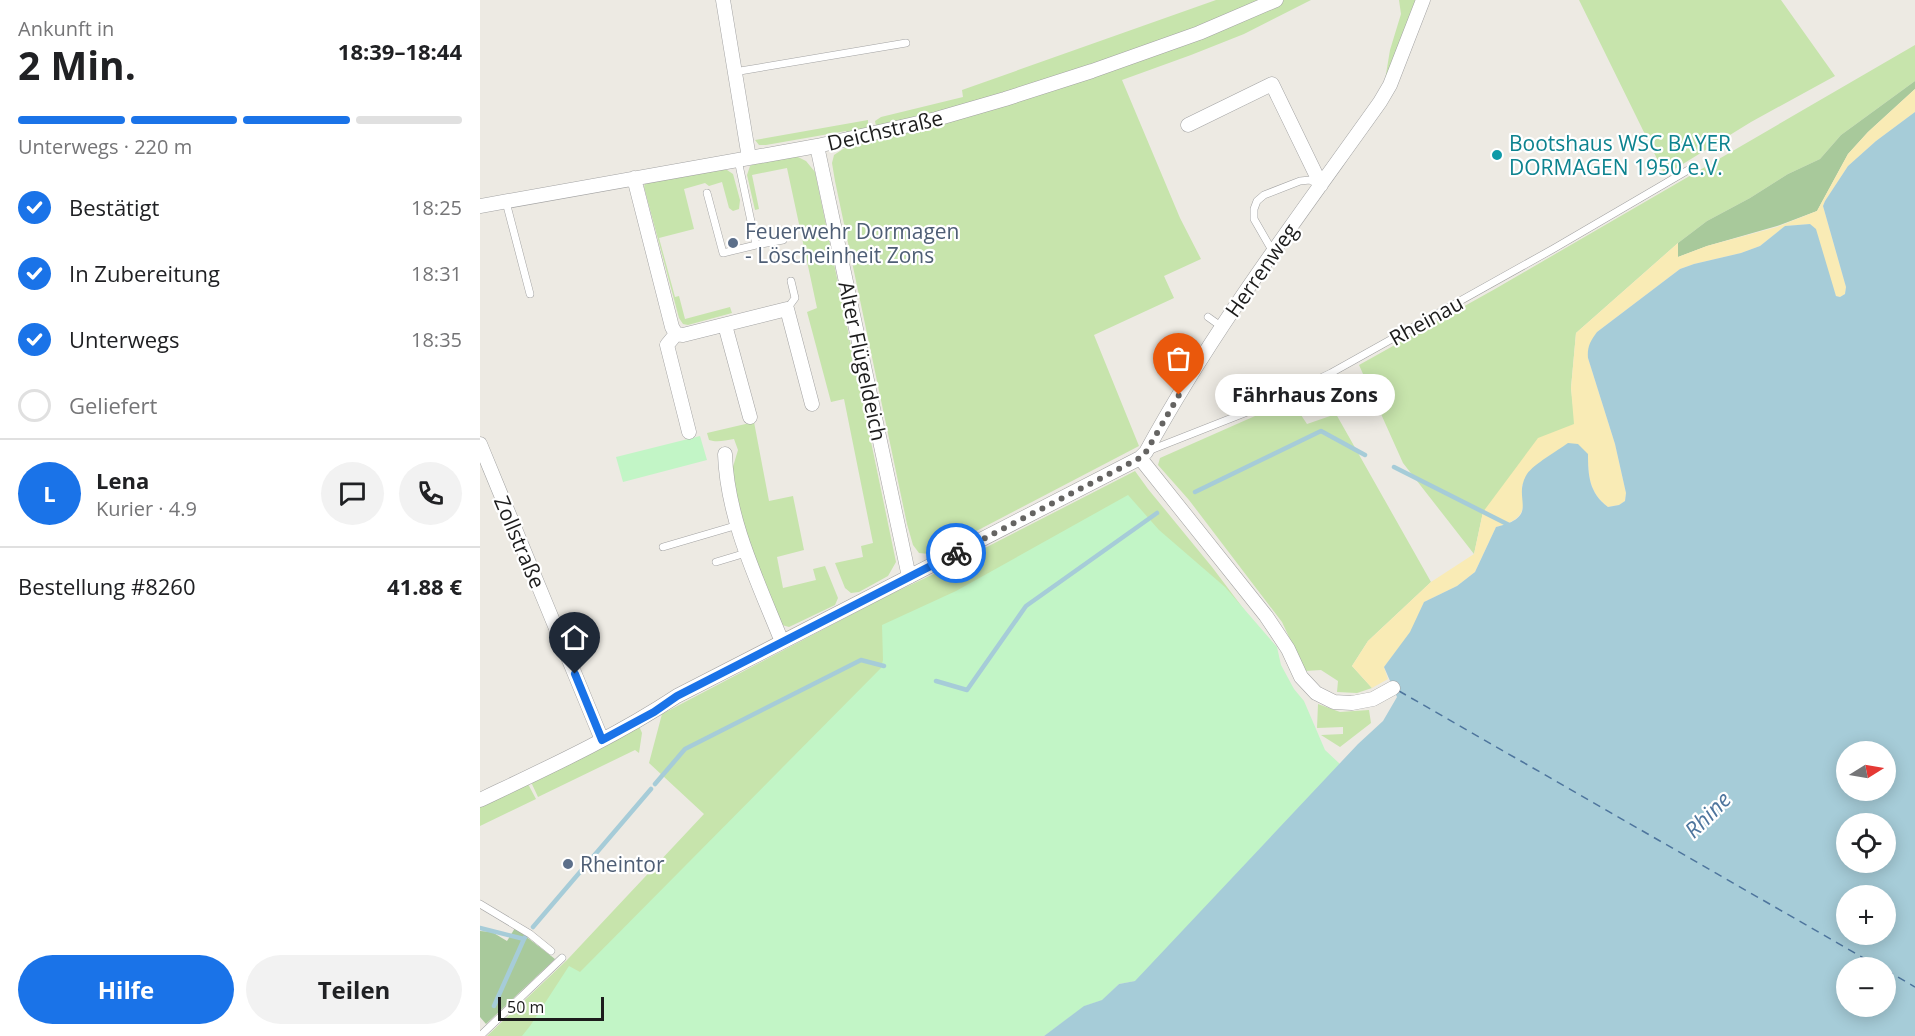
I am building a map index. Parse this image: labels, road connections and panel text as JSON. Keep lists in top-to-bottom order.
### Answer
{
  "streets": {
    "street": [
      "Deichstraße",
      "Herrenweg",
      "Alter Flügeldeich",
      "Zollstraße"
    ],
    "lane": ["Rheinau"]
  },
  "crossings": [
    ["Deichstraße", "Alter Flügeldeich"],
    ["Herrenweg", "Rheinau"]
  ],
  "water": ["Rhine"],
  "places": [
    "Bootshaus WSC BAYER DORMAGEN 1950 e.V.",
    "Feuerwehr Dormagen - Löscheinheit Zons",
    "Fährhaus Zons",
    "Rheintor"
  ],
  "scale_bar": "50 m",
  "north": "right",
  "page": {
    "heading": ["2 Min.", "Ankunft in", "18:39–18:44"],
    "panel": [
      "Lena",
      "Kurier · 4.9",
      "Bestellung #8260",
      "41.88 €"
    ],
    "bar": "Unterwegs · 220 m",
    "list": [
      ["Bestätigt", "18:25"],
      ["In Zubereitung", "18:31"],
      ["Unterwegs", "18:35"],
      "Geliefert"
    ],
    "bubble": "Fährhaus Zons",
    "round": "L",
    "map_buttons": ["+", "−"],
    "buttons": ["Hilfe", "Teilen"],
    "scale": "50 m"
  }
}
